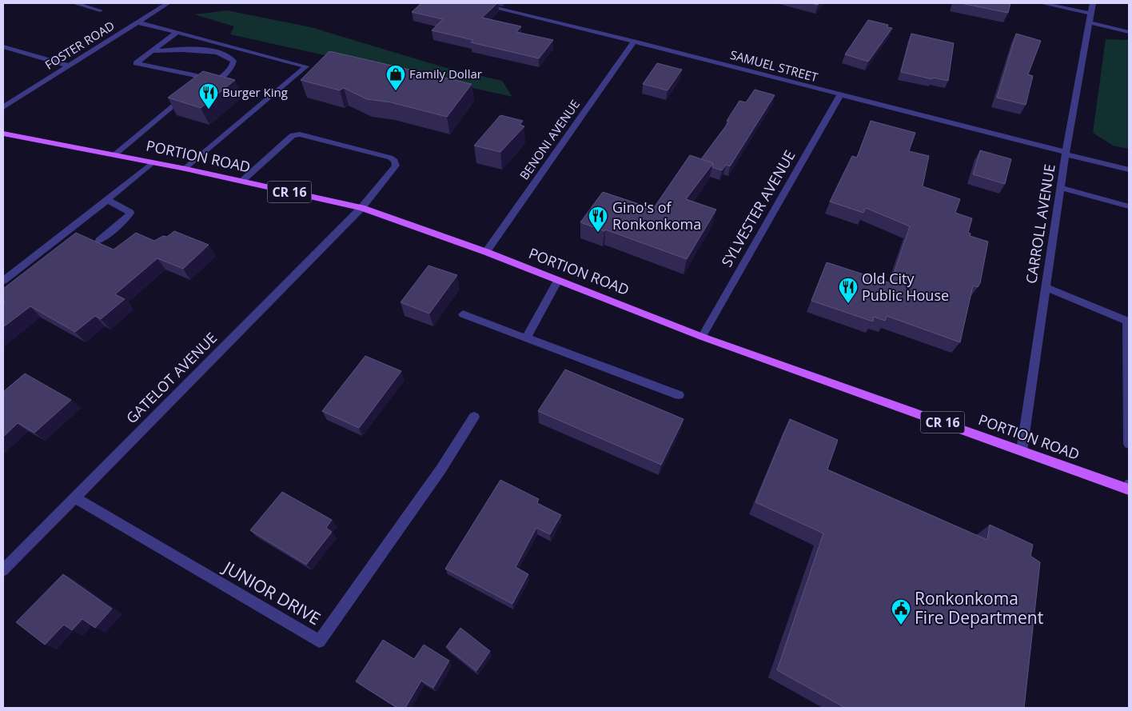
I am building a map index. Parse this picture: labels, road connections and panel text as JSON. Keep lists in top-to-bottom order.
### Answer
{
  "streets": {
    "main road": ["PORTION ROAD", "CR 16"],
    "street": [
      "FOSTER ROAD",
      "SAMUEL STREET",
      "BENONI AVENUE",
      "SYLVESTER AVENUE",
      "CARROLL AVENUE",
      "GATELOT AVENUE",
      "JUNIOR DRIVE"
    ]
  },
  "crossings": [
    ["SAMUEL STREET", "BENONI AVENUE"],
    ["SAMUEL STREET", "SYLVESTER AVENUE"],
    ["SAMUEL STREET", "CARROLL AVENUE"],
    ["BENONI AVENUE", "PORTION ROAD"],
    ["PORTION ROAD", "SYLVESTER AVENUE"],
    ["PORTION ROAD", "CARROLL AVENUE"],
    ["PORTION ROAD", "GATELOT AVENUE"],
    ["GATELOT AVENUE", "JUNIOR DRIVE"]
  ],
  "places": {
    "shop": ["Family Dollar"],
    "restaurant": ["Burger King", "Gino's of Ronkonkoma", "Old City Public House"],
    "public building": ["Ronkonkoma Fire Department"]
  }
}
